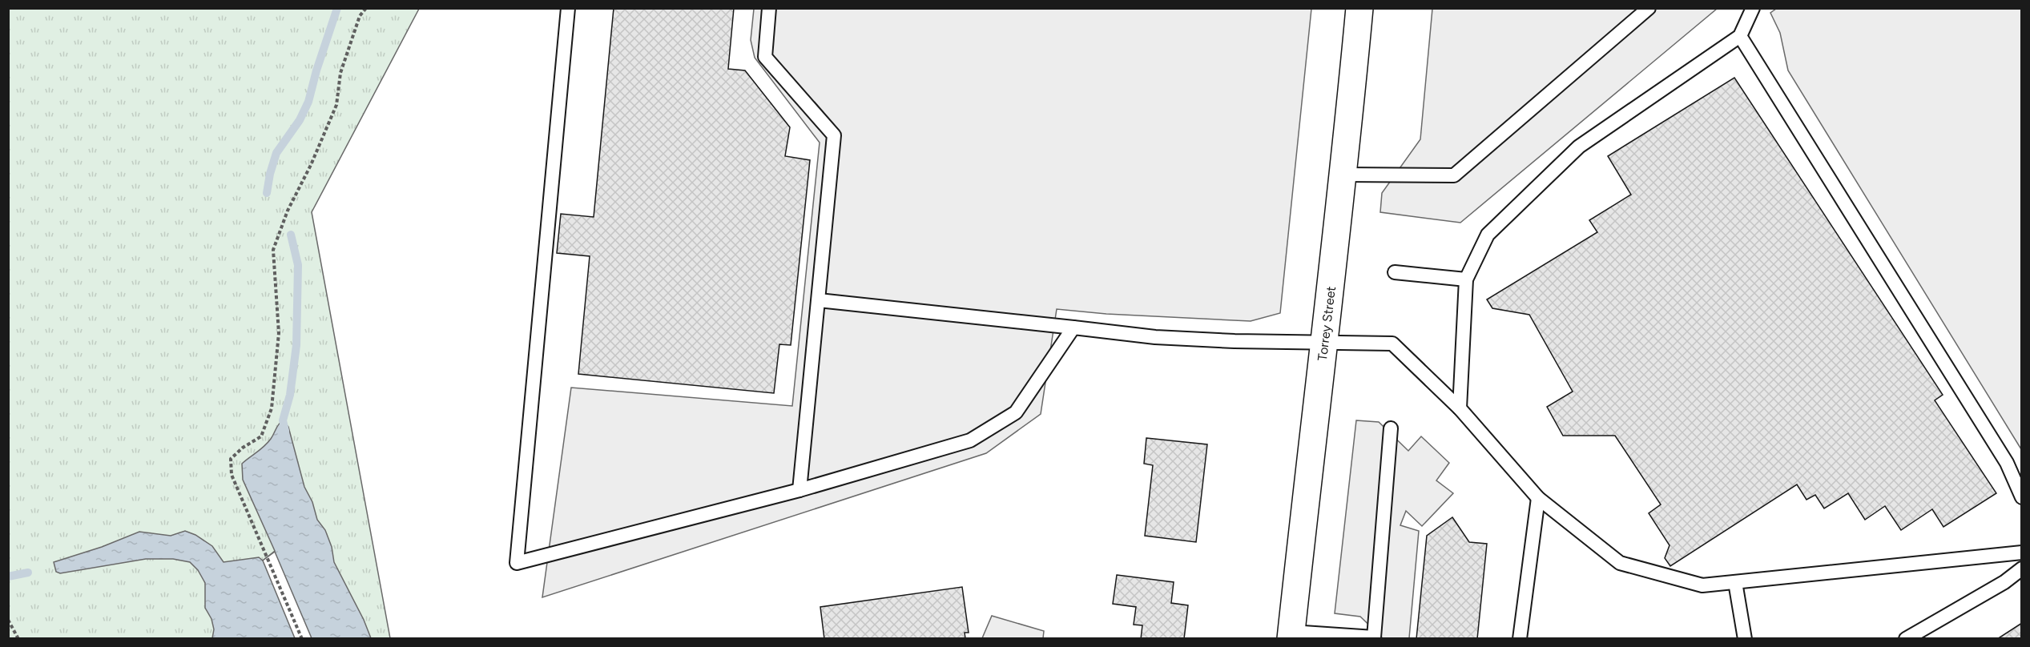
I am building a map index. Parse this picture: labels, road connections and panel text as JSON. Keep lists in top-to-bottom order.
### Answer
{
  "streets": {
    "main road": ["Torrey Street"]
  }
}
